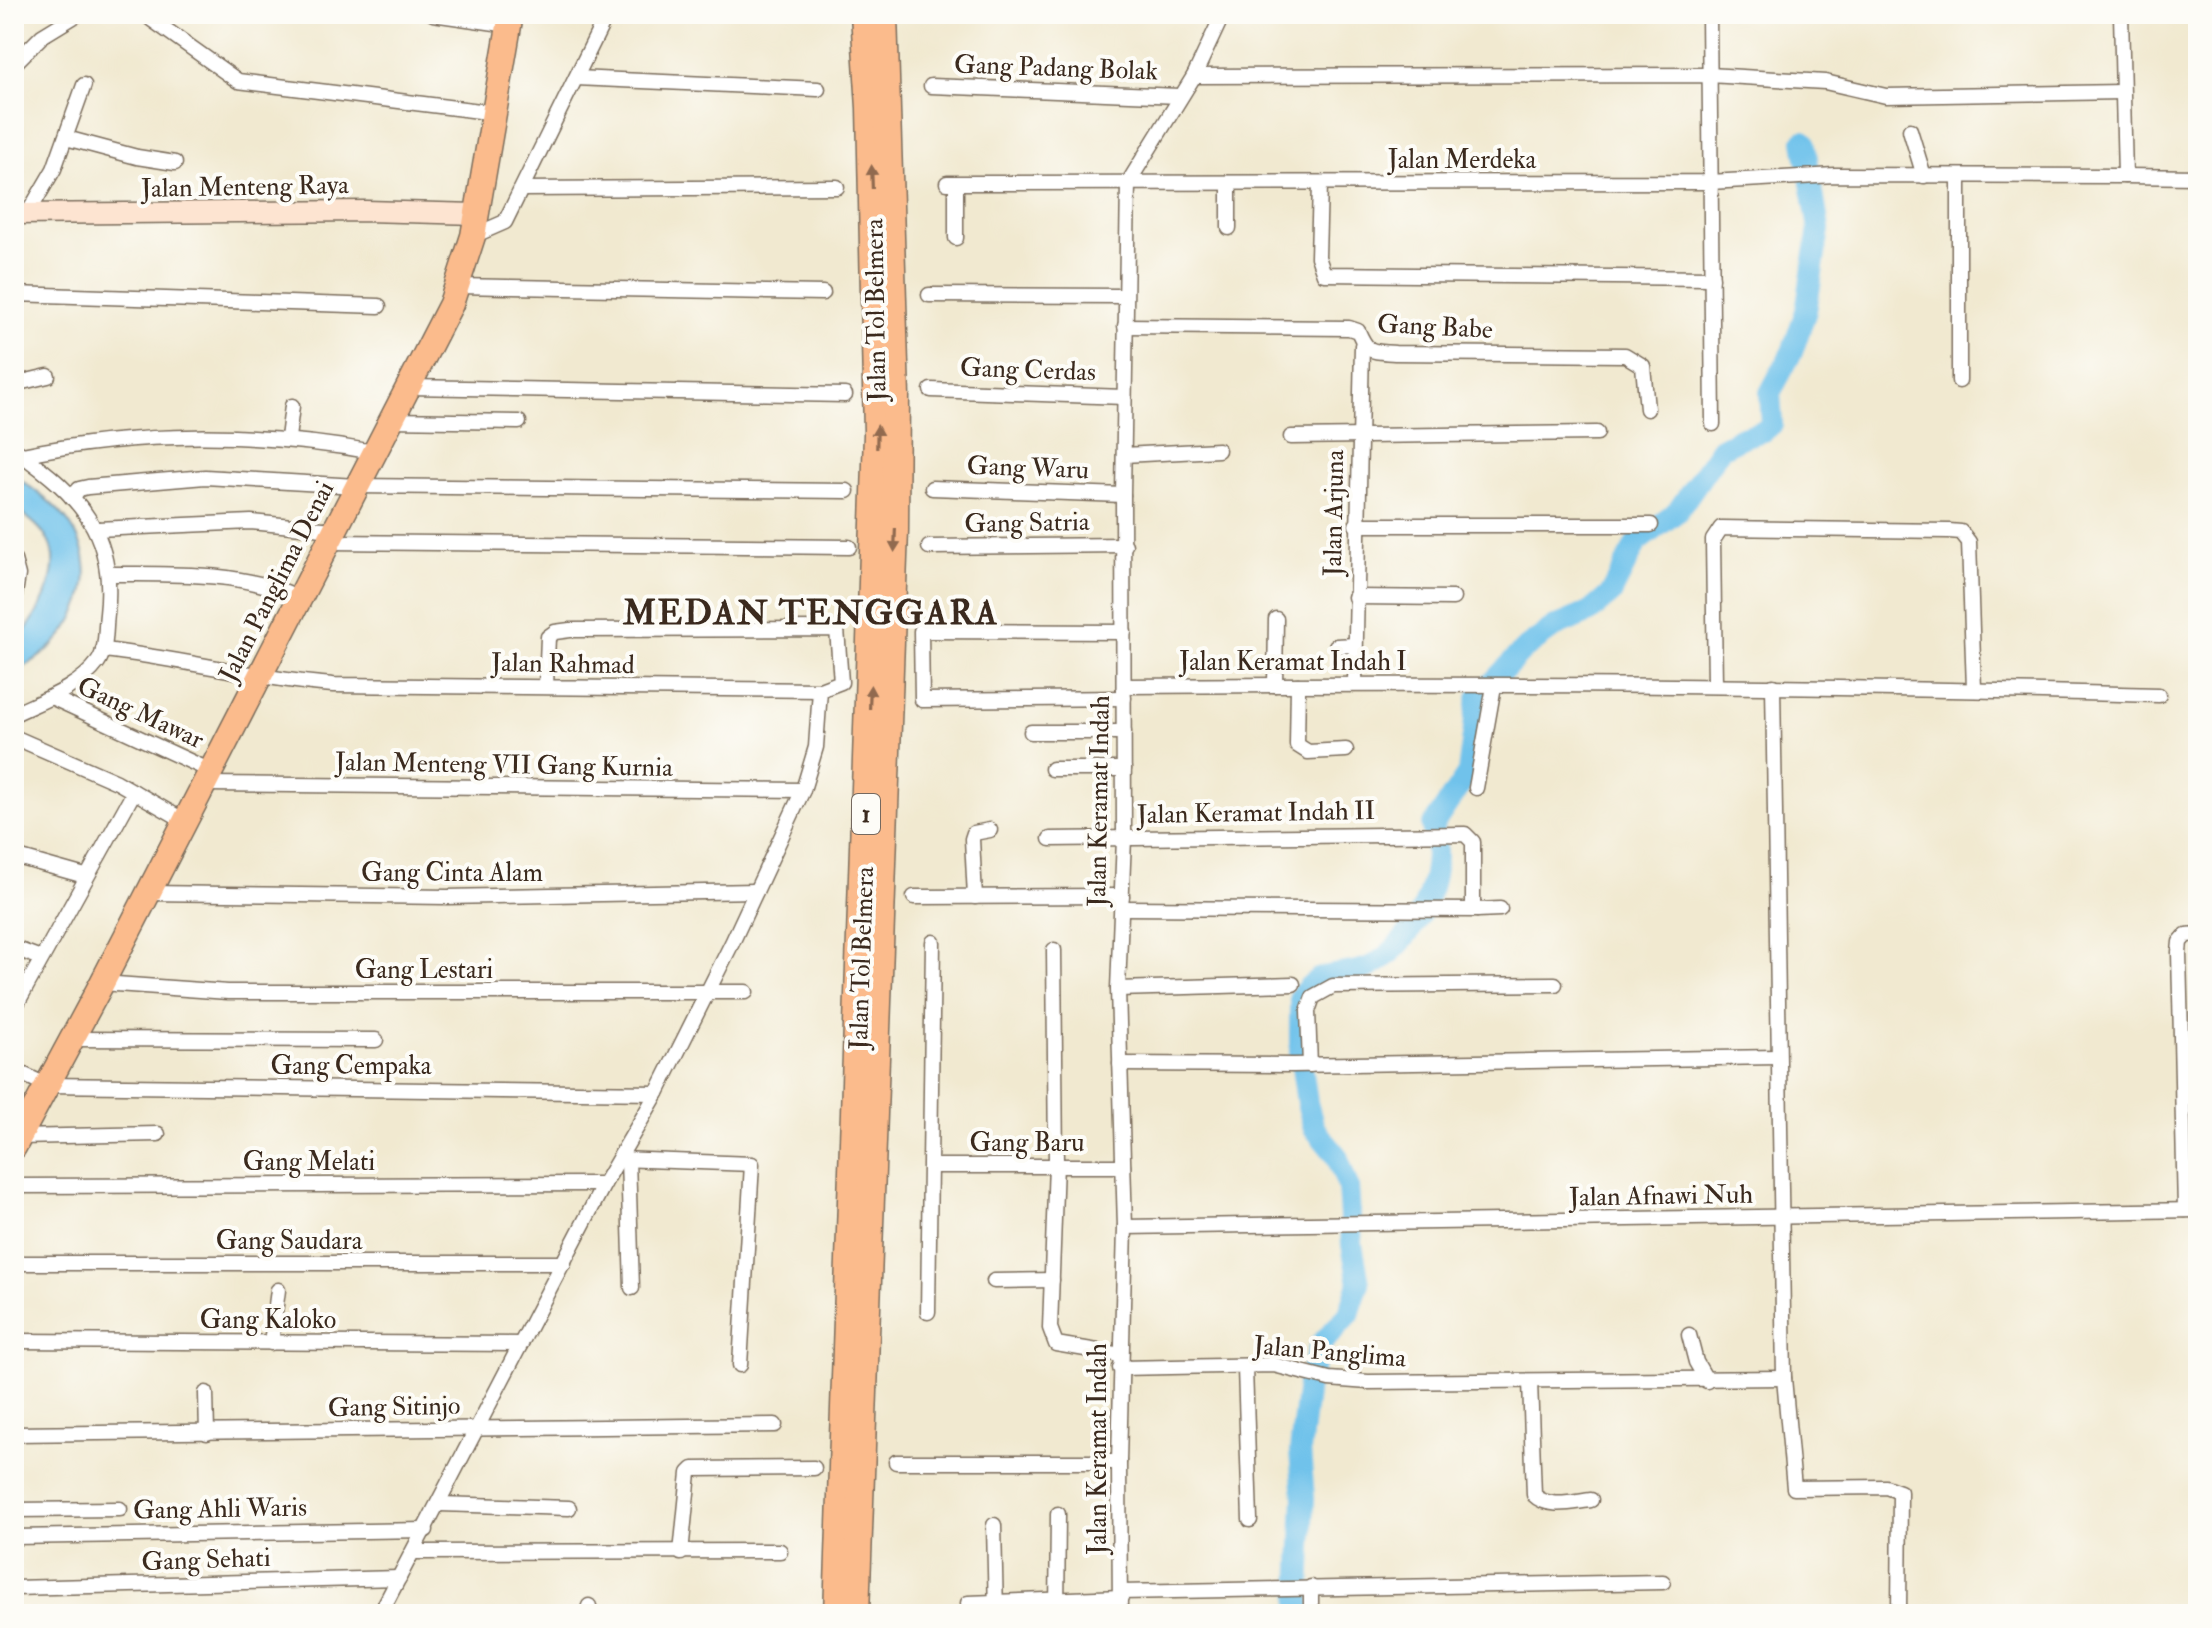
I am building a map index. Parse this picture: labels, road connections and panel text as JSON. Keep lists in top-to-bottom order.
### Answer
{
  "streets": {
    "highway": ["Jalan Tol Belmera", "1"],
    "main road": ["Jalan Panglima Denai"],
    "street": [
      "Gang Padang Bolak",
      "Jalan Merdeka",
      "Jalan Menteng Raya",
      "Gang Babe",
      "Gang Cerdas",
      "Gang Waru",
      "Jalan Arjuna",
      "Gang Satria",
      "Jalan Keramat Indah I",
      "Jalan Rahmad",
      "Gang Mawar",
      "Jalan Menteng VII Gang Kurnia",
      "Jalan Keramat Indah",
      "Jalan Keramat Indah II",
      "Gang Cinta Alam",
      "Gang Lestari",
      "Gang Cempaka",
      "Gang Baru",
      "Gang Melati",
      "Jalan Afnawi Nuh",
      "Gang Saudara",
      "Gang Kaloko",
      "Jalan Panglima",
      "Gang Sitinjo",
      "Gang Ahli Waris",
      "Gang Sehati"
    ]
  },
  "crossings": [
    ["Gang Padang Bolak", "Jalan Keramat Indah"],
    ["Jalan Merdeka", "Jalan Keramat Indah"],
    ["Jalan Menteng Raya", "Jalan Panglima Denai"],
    ["Gang Babe", "Jalan Arjuna"],
    ["Gang Babe", "Jalan Keramat Indah"],
    ["Gang Cerdas", "Jalan Keramat Indah"],
    ["Gang Waru", "Jalan Keramat Indah"],
    ["Jalan Arjuna", "Jalan Keramat Indah I"],
    ["Gang Satria", "Jalan Keramat Indah"],
    ["Jalan Panglima Denai", "Jalan Rahmad"],
    ["Jalan Panglima Denai", "Gang Mawar"],
    ["Jalan Panglima Denai", "Jalan Menteng VII Gang Kurnia"],
    ["Jalan Panglima Denai", "Gang Cinta Alam"],
    ["Jalan Panglima Denai", "Gang Lestari"],
    ["Jalan Panglima Denai", "Gang Cempaka"],
    ["Jalan Keramat Indah I", "Jalan Keramat Indah"],
    ["Gang Mawar", "Jalan Menteng VII Gang Kurnia"],
    ["Jalan Keramat Indah", "Jalan Keramat Indah II"],
    ["Jalan Keramat Indah", "Gang Baru"],
    ["Jalan Keramat Indah", "Jalan Afnawi Nuh"],
    ["Jalan Keramat Indah", "Jalan Panglima"]
  ],
  "districts": ["MEDAN TENGGARA"]
}
